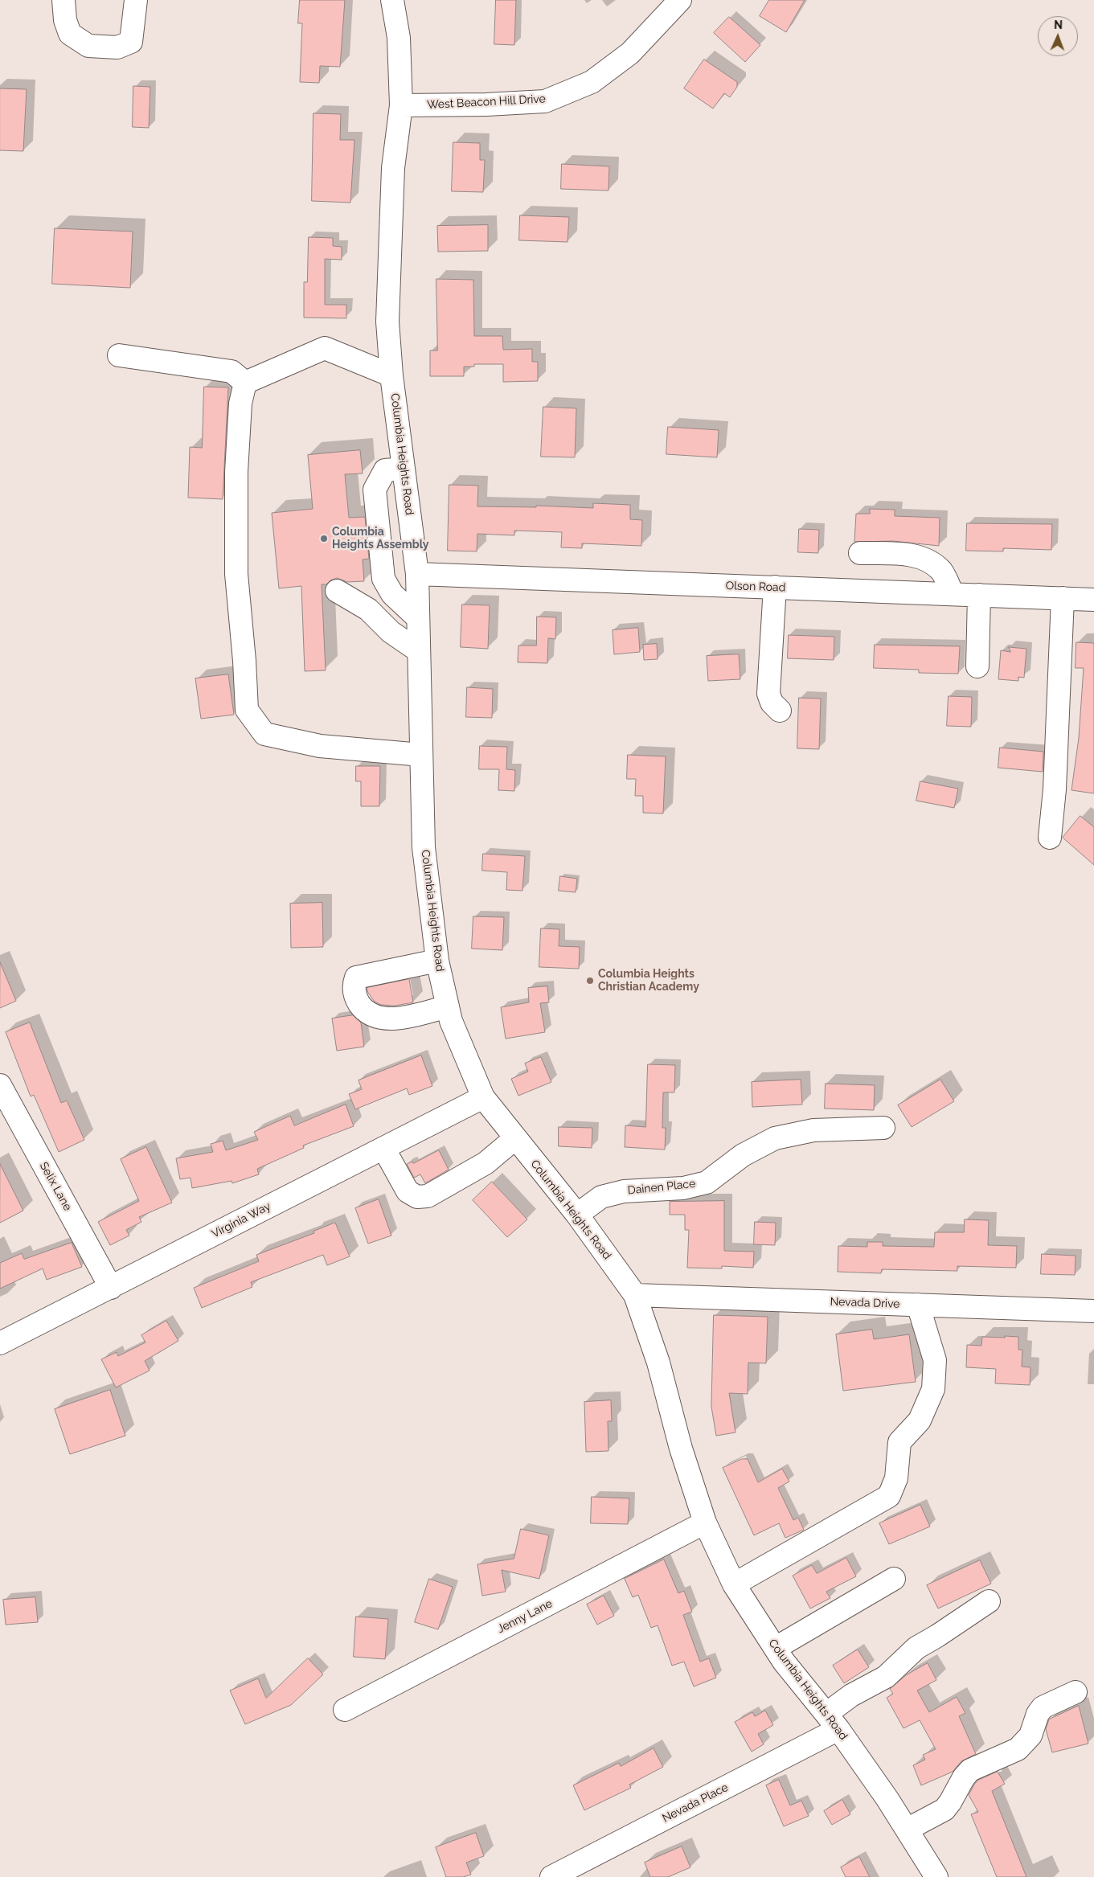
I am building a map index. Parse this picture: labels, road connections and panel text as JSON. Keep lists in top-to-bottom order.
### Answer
{
  "streets": {
    "street": [
      "West Beacon Hill Drive",
      "Columbia Heights Road",
      "Olson Road",
      "Selix Lane",
      "Dainen Place",
      "Virginia Way",
      "Nevada Drive",
      "Jenny Lane",
      "Nevada Place"
    ]
  },
  "crossings": [
    ["West Beacon Hill Drive", "Columbia Heights Road"],
    ["Columbia Heights Road", "Olson Road"],
    ["Columbia Heights Road", "Dainen Place"],
    ["Columbia Heights Road", "Virginia Way"],
    ["Columbia Heights Road", "Nevada Drive"],
    ["Columbia Heights Road", "Jenny Lane"],
    ["Columbia Heights Road", "Nevada Place"],
    ["Selix Lane", "Virginia Way"]
  ],
  "places": ["Columbia Heights Assembly", "Columbia Heights Christian Academy"],
  "north": "top"
}
